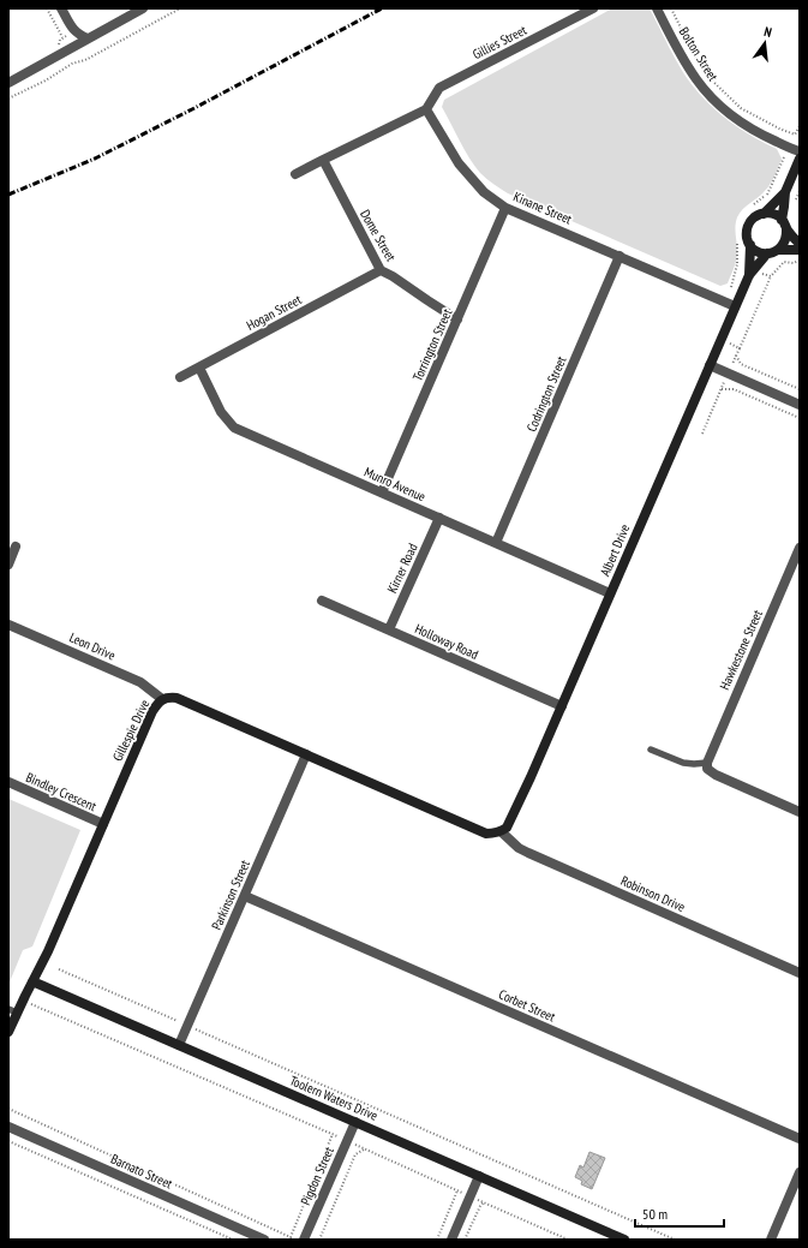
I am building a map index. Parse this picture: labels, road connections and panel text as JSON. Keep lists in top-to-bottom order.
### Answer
{
  "streets": {
    "street": [
      "Gillies Street",
      "Bolton Street",
      "Kinane Street",
      "Dome Street",
      "Hogan Street",
      "Torrington Street",
      "Codrington Street",
      "Munro Avenue",
      "Albert Drive",
      "Kirner Road",
      "Holloway Road",
      "Leon Drive",
      "Hawkestone Street",
      "Gillespie Drive",
      "Bindley Crescent",
      "Robinson Drive",
      "Parkinson Street",
      "Corbet Street",
      "Toolern Waters Drive",
      "Barnato Street",
      "Pigdon Street"
    ]
  },
  "crossings": [
    ["Gillies Street", "Kinane Street"],
    ["Kinane Street", "Torrington Street"],
    ["Kinane Street", "Codrington Street"],
    ["Kinane Street", "Albert Drive"],
    ["Dome Street", "Hogan Street"],
    ["Dome Street", "Torrington Street"],
    ["Hogan Street", "Munro Avenue"],
    ["Torrington Street", "Munro Avenue"],
    ["Codrington Street", "Munro Avenue"],
    ["Munro Avenue", "Albert Drive"],
    ["Munro Avenue", "Kirner Road"],
    ["Albert Drive", "Holloway Road"],
    ["Albert Drive", "Gillespie Drive"],
    ["Albert Drive", "Robinson Drive"],
    ["Kirner Road", "Holloway Road"],
    ["Leon Drive", "Gillespie Drive"],
    ["Gillespie Drive", "Bindley Crescent"],
    ["Gillespie Drive", "Robinson Drive"],
    ["Gillespie Drive", "Parkinson Street"],
    ["Gillespie Drive", "Toolern Waters Drive"],
    ["Parkinson Street", "Corbet Street"],
    ["Parkinson Street", "Toolern Waters Drive"],
    ["Toolern Waters Drive", "Pigdon Street"]
  ],
  "scale_bar": "50 m",
  "north": "top"
}
